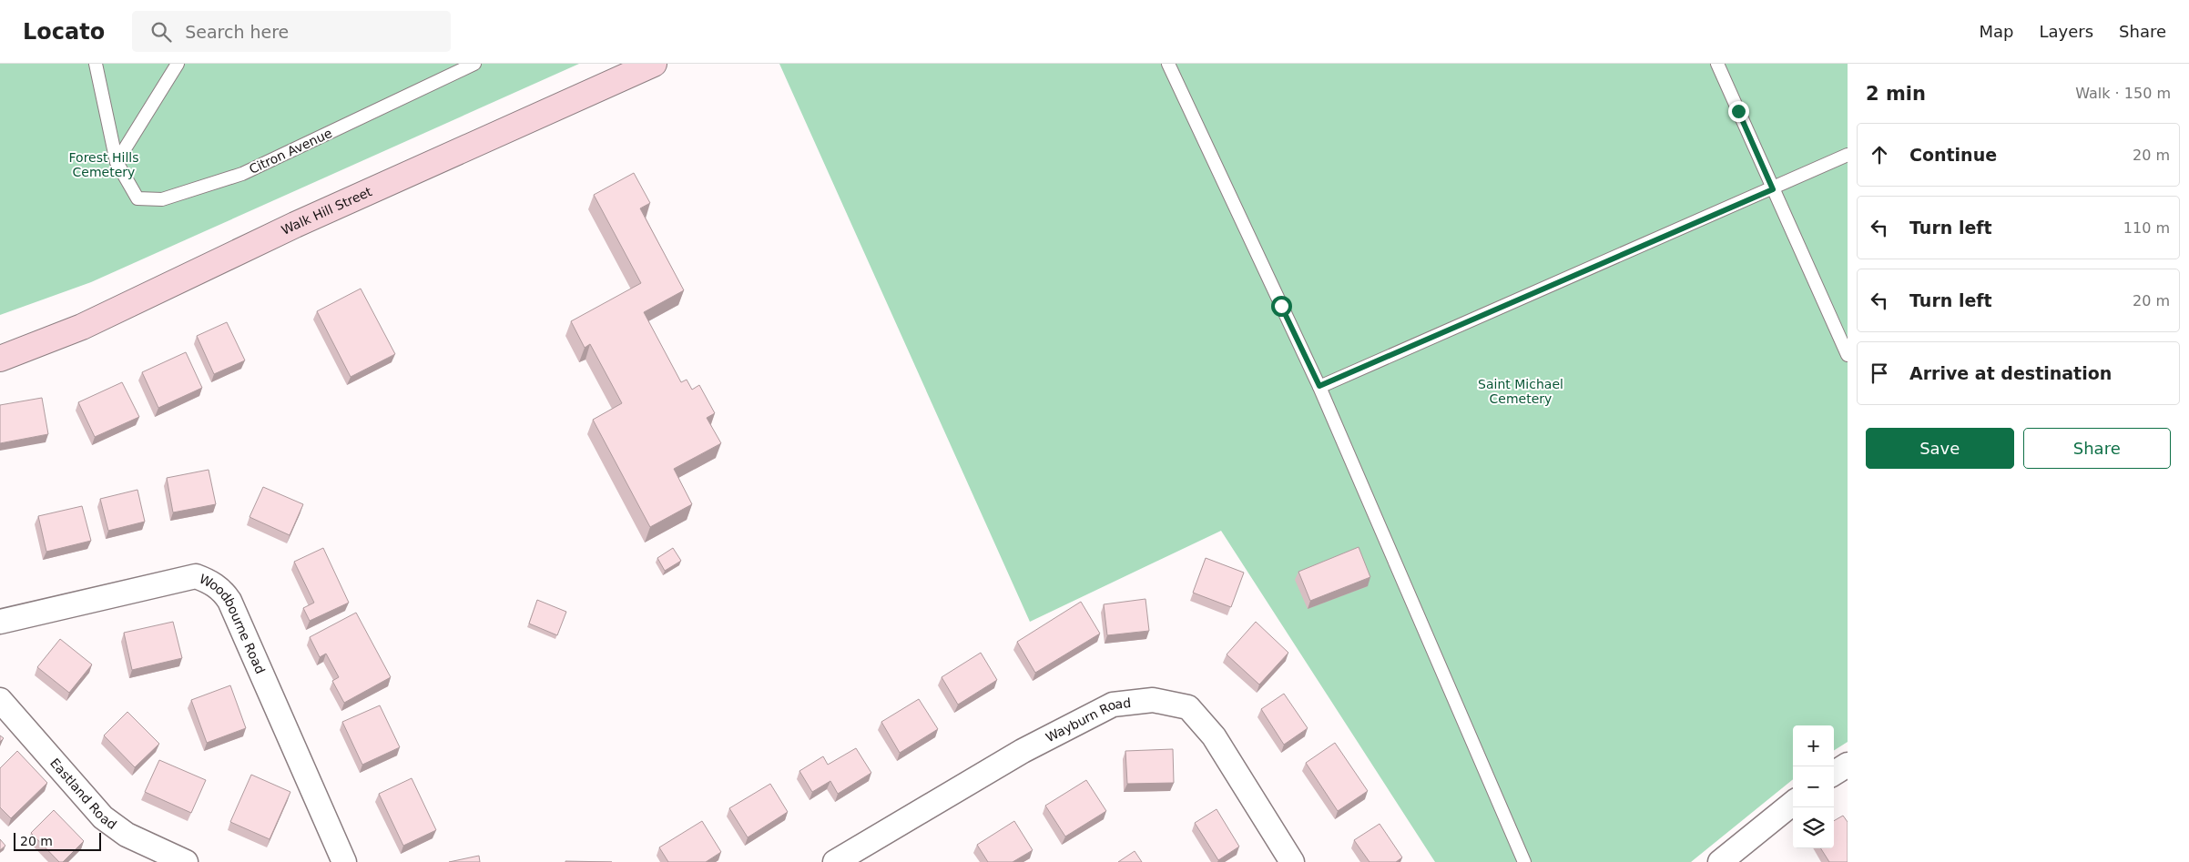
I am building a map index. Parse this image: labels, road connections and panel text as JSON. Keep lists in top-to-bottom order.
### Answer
{
  "streets": {
    "main road": ["Walk Hill Street"],
    "street": ["Woodbourne Road", "Wayburn Road", "Eastland Road"],
    "lane": ["Citron Avenue"]
  },
  "parks": ["Forest Hills Cemetery", "Saint Michael Cemetery"],
  "scale_bar": "20 m",
  "page": {
    "header": "Locato",
    "search": "Search here",
    "nav": ["Map", "Layers", "Share"],
    "heading": ["2 min", "Walk · 150 m"],
    "list": [
      ["Continue", "20 m"],
      ["Turn left", "110 m"],
      ["Turn left", "20 m"],
      "Arrive at destination"
    ],
    "buttons": ["Save", "Share"],
    "map_buttons": ["+", "−"],
    "scale": "20 m"
  }
}
